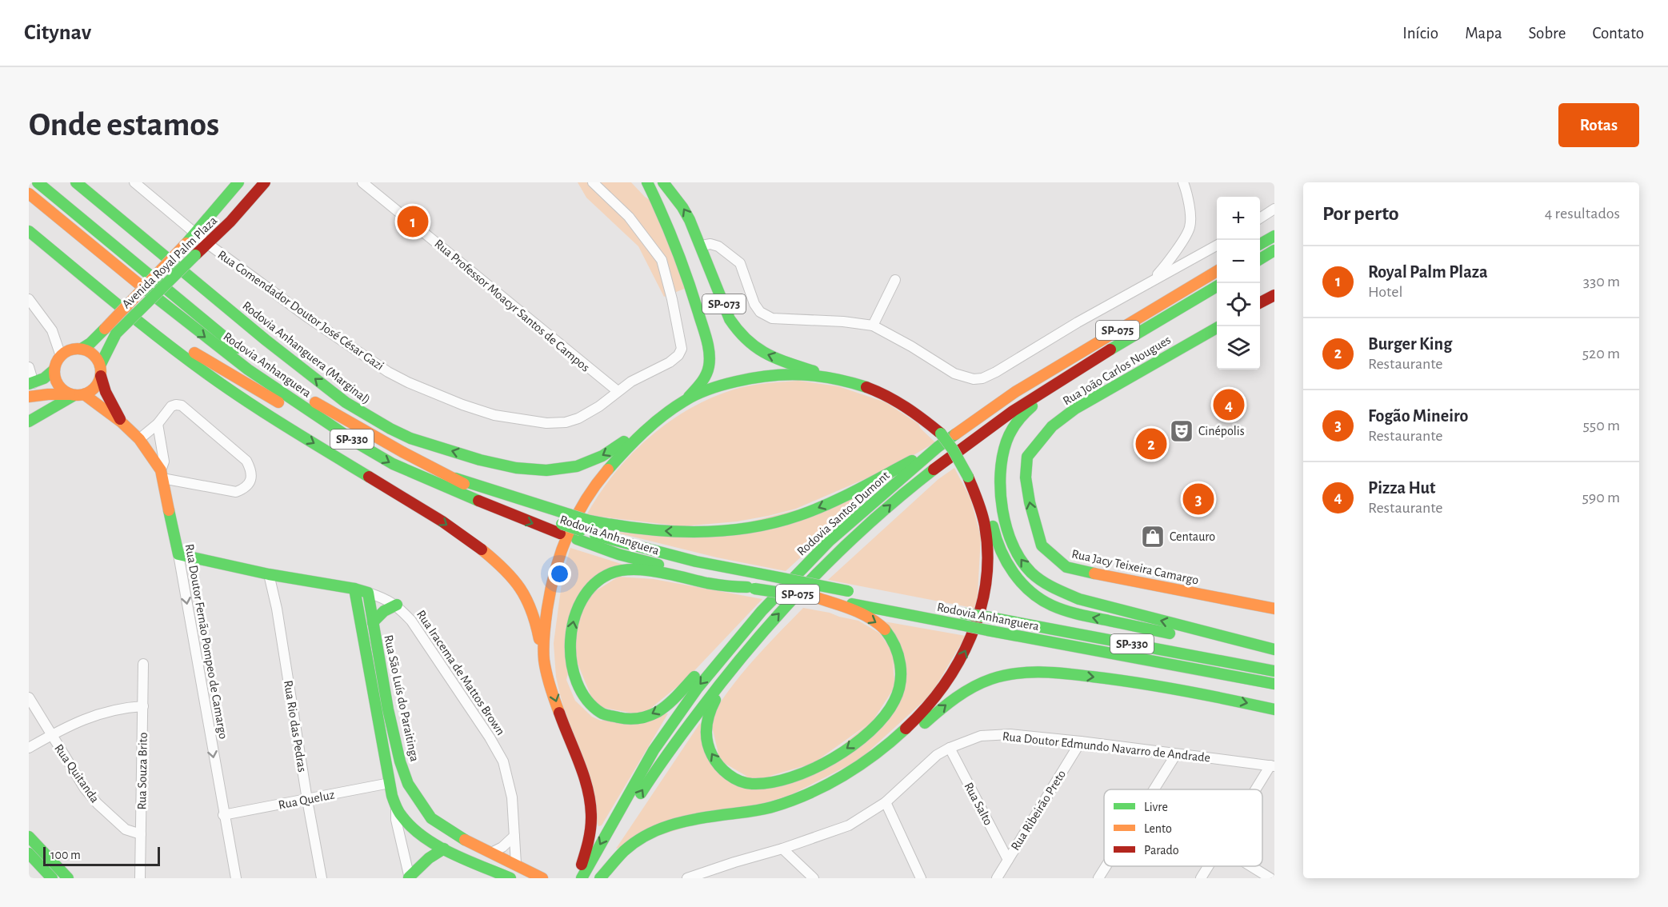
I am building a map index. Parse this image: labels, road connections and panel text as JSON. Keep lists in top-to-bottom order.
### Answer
{
  "streets": {
    "main road": [
      "Avenida Royal Palm Plaza",
      "SP-073",
      "SP-075",
      "Rodovia Anhanguera (Marginal)",
      "Rodovia Anhanguera",
      "Rua João Carlos Nougues",
      "SP-330",
      "Rodovia Santos Dumont",
      "Rua Jacy Teixeira Camargo",
      "Rua Doutor Fernão Pompeo de Camargo",
      "Rua Iracema de Mattos Brown",
      "Rua São Luís do Paraitinga"
    ],
    "street": [
      "Rua Professor Moacyr Santos de Campos",
      "Rua Comendador Doutor José César Gazi",
      "Rua Rio das Pedras",
      "Rua Doutor Edmundo Navarro de Andrade",
      "Rua Souza Brito",
      "Rua Quitanda",
      "Rua Queluz",
      "Rua Salto",
      "Rua Ribeirão Preto"
    ]
  },
  "crossings": [
    ["Avenida Royal Palm Plaza", "Rua Comendador Doutor José César Gazi"],
    ["Avenida Royal Palm Plaza", "Rua Doutor Fernão Pompeo de Camargo"],
    ["Rua Professor Moacyr Santos de Campos", "Rua Comendador Doutor José César Gazi"],
    ["Rua João Carlos Nougues", "Rua Jacy Teixeira Camargo"],
    ["Rua Doutor Fernão Pompeo de Camargo", "Rua Iracema de Mattos Brown"],
    ["Rua Doutor Fernão Pompeo de Camargo", "Rua Queluz"],
    ["Rua Iracema de Mattos Brown", "Rua São Luís do Paraitinga"],
    ["Rua Iracema de Mattos Brown", "Rua Rio das Pedras"],
    ["Rua Rio das Pedras", "Rua Queluz"],
    ["Rua Doutor Edmundo Navarro de Andrade", "Rua Salto"],
    ["Rua Doutor Edmundo Navarro de Andrade", "Rua Ribeirão Preto"],
    ["Rua Souza Brito", "Rua Quitanda"],
    ["Rua Salto", "Rua Ribeirão Preto"]
  ],
  "one_way": ["Rua Doutor Fernão Pompeo de Camargo"],
  "places": {
    "theatre": ["Cinépolis"],
    "shop": ["Centauro"]
  },
  "legend": ["Livre", "Lento", "Parado"],
  "scale_bar": "100 m",
  "page": {
    "header": "Citynav",
    "nav": [
      "Início",
      "Mapa",
      "Sobre",
      "Contato"
    ],
    "buttons": "Rotas",
    "title": "Onde estamos",
    "heading": ["Por perto", "4 resultados"],
    "map_buttons": ["+", "−"],
    "pins": [
      "1",
      "4",
      "2",
      "3"
    ],
    "list": [
      {
        "mark": "1",
        "name": "Royal Palm Plaza",
        "note": "Hotel",
        "value": "330 m"
      },
      {
        "mark": "2",
        "name": "Burger King",
        "note": "Restaurante",
        "value": "520 m"
      },
      {
        "mark": "3",
        "name": "Fogão Mineiro",
        "note": "Restaurante",
        "value": "550 m"
      },
      {
        "mark": "4",
        "name": "Pizza Hut",
        "note": "Restaurante",
        "value": "590 m"
      }
    ],
    "scale": "100 m"
  }
}
